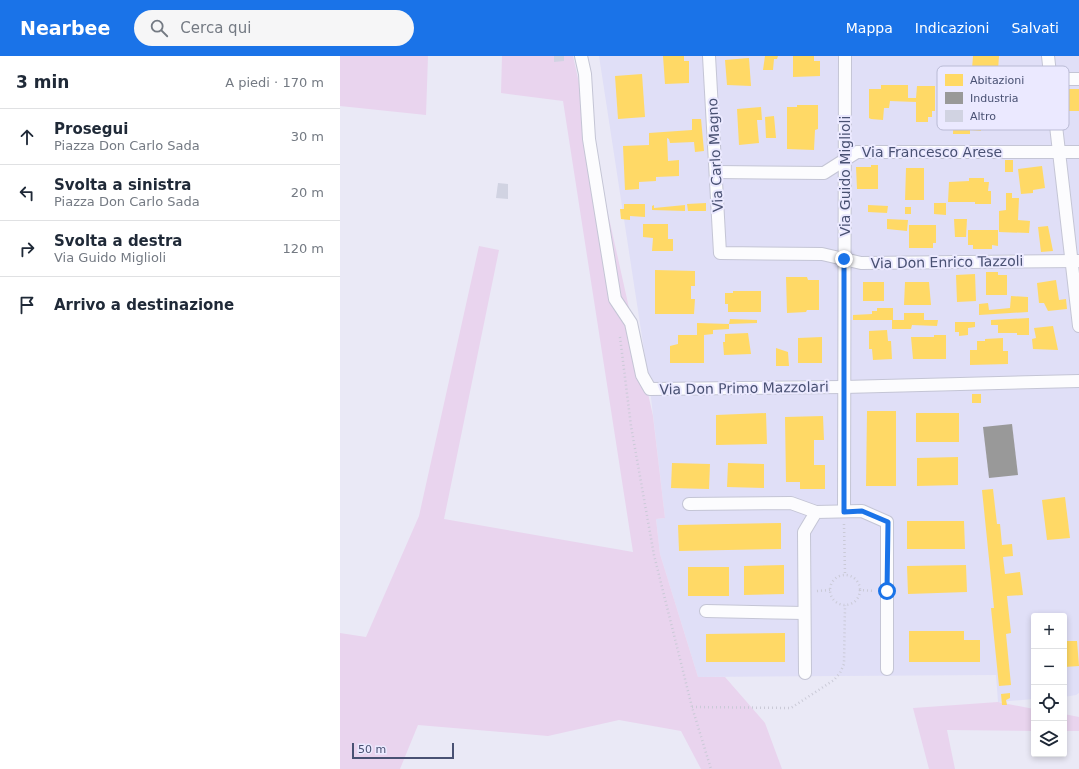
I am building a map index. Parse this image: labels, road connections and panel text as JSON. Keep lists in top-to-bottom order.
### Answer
{
  "streets": {
    "street": [
      "Via Francesco Arese",
      "Via Carlo Magno",
      "Via Guido Miglioli",
      "Via Don Enrico Tazzoli",
      "Via Don Primo Mazzolari"
    ]
  },
  "crossings": [
    ["Via Francesco Arese", "Via Carlo Magno"],
    ["Via Francesco Arese", "Via Guido Miglioli"],
    ["Via Carlo Magno", "Via Don Enrico Tazzoli"],
    ["Via Guido Miglioli", "Via Don Enrico Tazzoli"],
    ["Via Guido Miglioli", "Via Don Primo Mazzolari"]
  ],
  "legend": ["Abitazioni", "Industria", "Altro"],
  "scale_bar": "50 m",
  "page": {
    "header": "Nearbee",
    "search": "Cerca qui",
    "nav": ["Mappa", "Indicazioni", "Salvati"],
    "heading": ["3 min", "A piedi · 170 m"],
    "list": [
      ["Prosegui", "Piazza Don Carlo Sada", "30 m"],
      ["Svolta a sinistra", "Piazza Don Carlo Sada", "20 m"],
      ["Svolta a destra", "Via Guido Miglioli", "120 m"],
      "Arrivo a destinazione"
    ],
    "map_buttons": ["+", "−"],
    "scale": "50 m"
  }
}
